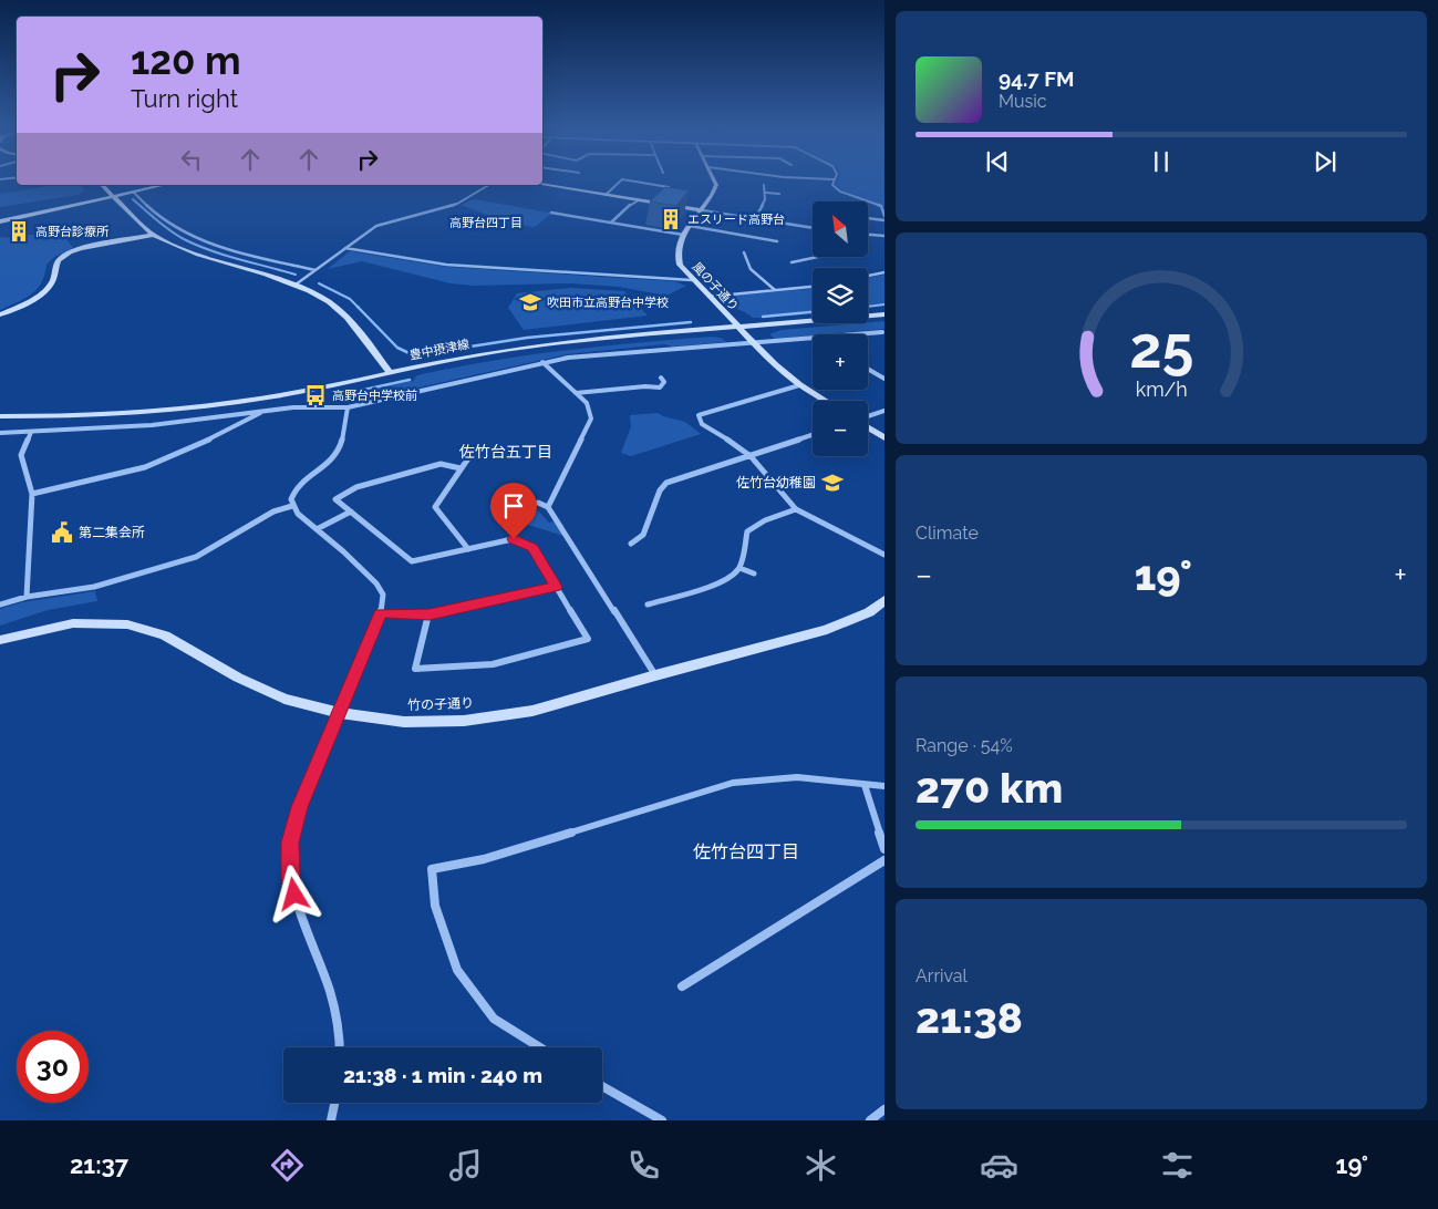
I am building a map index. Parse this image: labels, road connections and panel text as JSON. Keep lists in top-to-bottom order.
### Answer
{
  "streets": {
    "street": ["風の子通り", "豊中摂津線", "竹の子通り"]
  },
  "crossings": [
    ["風の子通り", "豊中摂津線"]
  ],
  "districts": ["高野台四丁目", "佐竹台五丁目", "佐竹台四丁目"],
  "places": {
    "building": ["エスリード高野台", "高野台診療所"],
    "school or university": ["吹田市立高野台中学校", "佐竹台幼稚園"],
    "bus stop": ["高野台中学校前"],
    "public building": ["第二集会所"]
  },
  "north": "top left",
  "page": {
    "turn": ["120 m", "Turn right"],
    "song": ["94.7 FM", "Music"],
    "map_buttons": ["+", "−"],
    "tile": [
      "Climate",
      ["Range · 54%", "270 km"],
      ["Arrival", "21:38"]
    ],
    "heat": ["−", "19°", "+"],
    "limit": "30",
    "trip": "21:38 · 1 min · 240 m",
    "tabs": ["21:37", "19°"],
    "gauge": ["25", "km/h"]
  }
}
